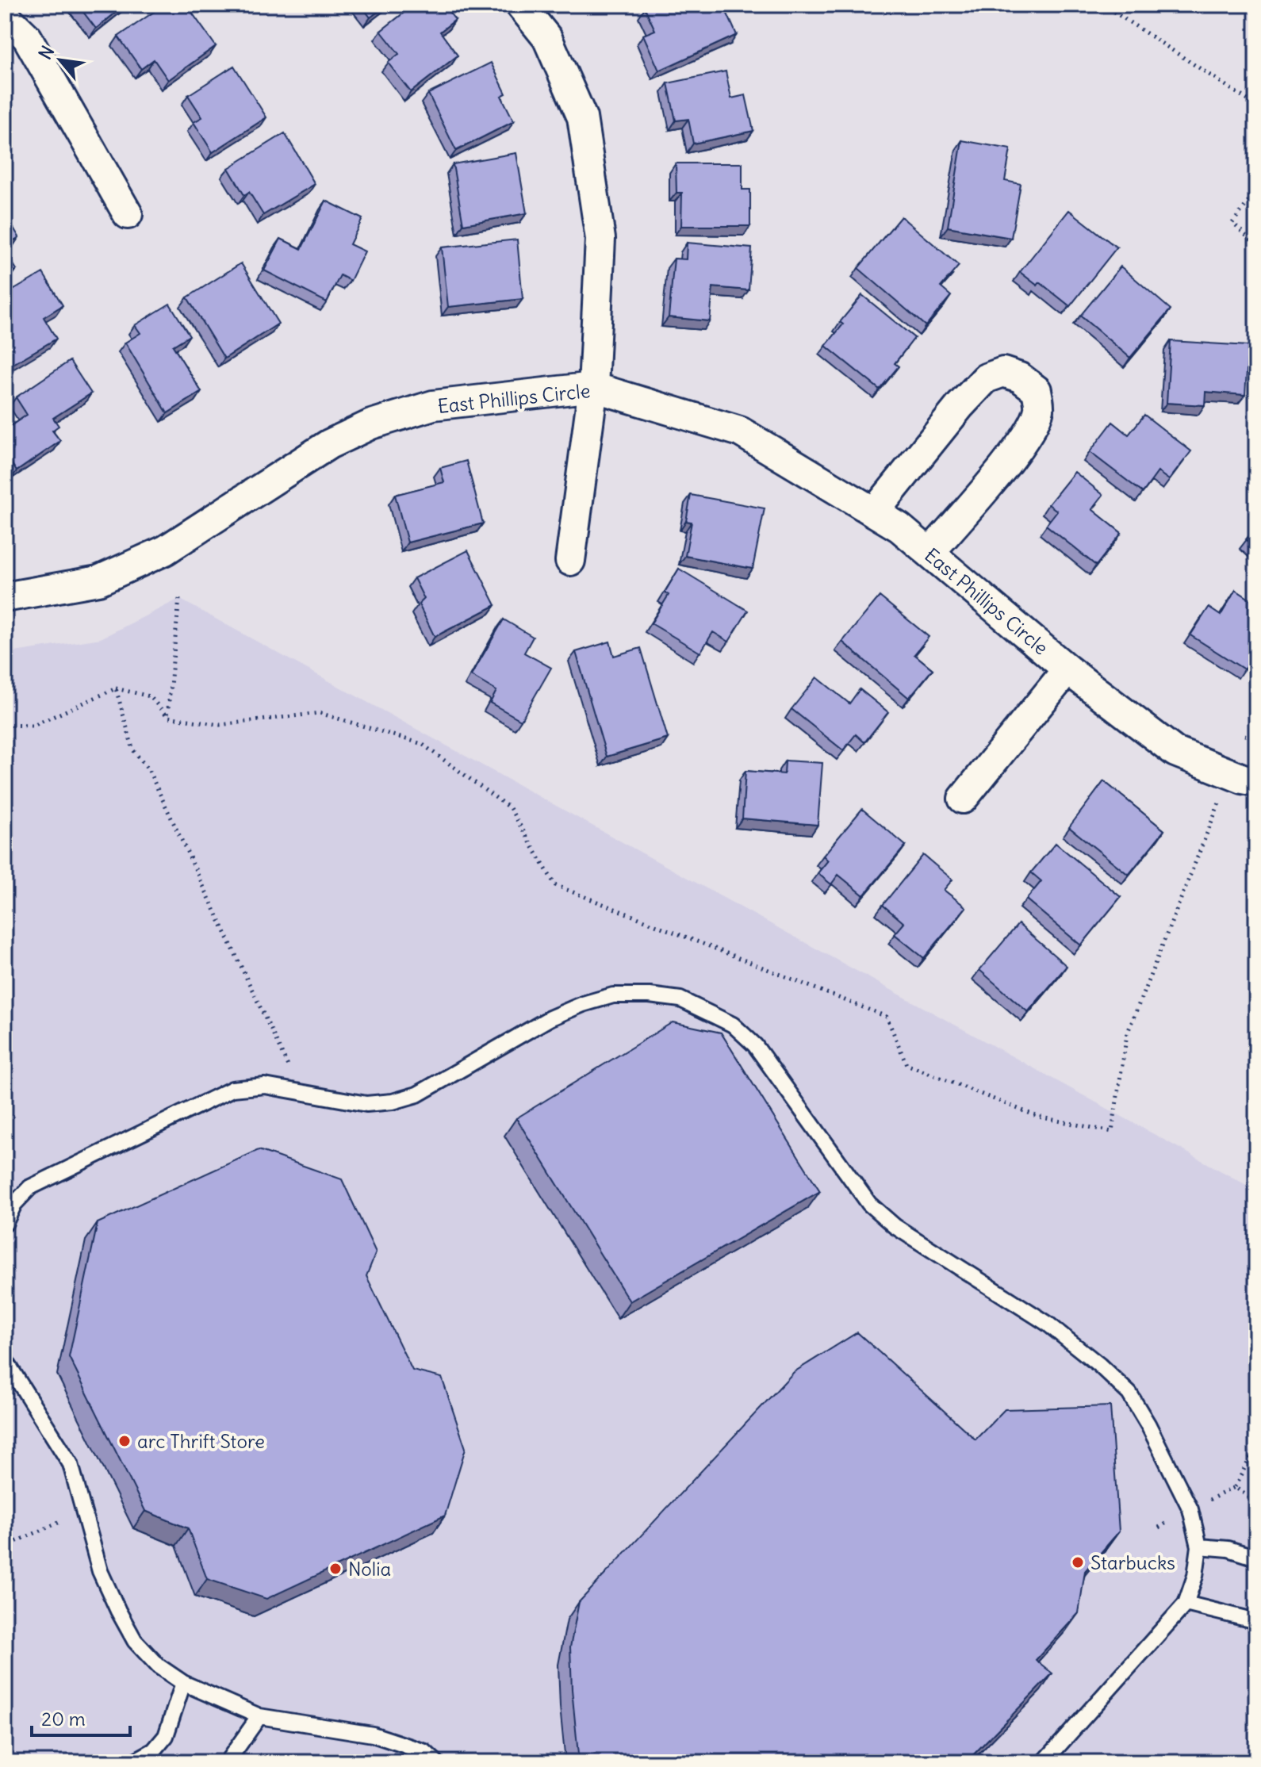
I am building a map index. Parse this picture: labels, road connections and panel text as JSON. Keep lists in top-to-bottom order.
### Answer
{
  "streets": {
    "street": ["East Phillips Circle"]
  },
  "places": ["arc Thrift Store", "Starbucks", "Nolia"],
  "scale_bar": "20 m",
  "north": "top left"
}
